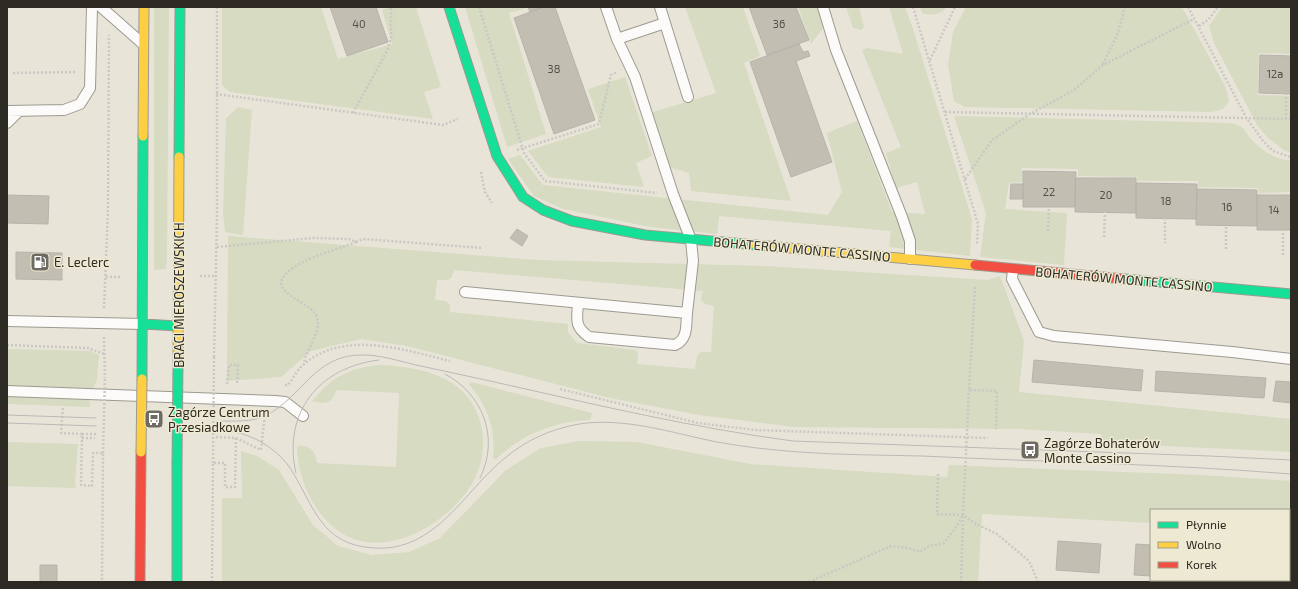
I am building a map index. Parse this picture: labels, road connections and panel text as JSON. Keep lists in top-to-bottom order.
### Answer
{
  "streets": {
    "main road": ["BOHATERÓW MONTE CASSINO", "BRACI MIEROSZEWSKICH"]
  },
  "places": {
    "fuel station": ["E. Leclerc"],
    "bus stop": ["Zagórze Centrum Przesiadkowe", "Zagórze Bohaterów Monte Cassino"]
  },
  "house_numbers": [
    "40",
    "36",
    "38",
    "12a",
    "22",
    "20",
    "18",
    "16",
    "14"
  ],
  "legend": ["Płynnie", "Wolno", "Korek"]
}
